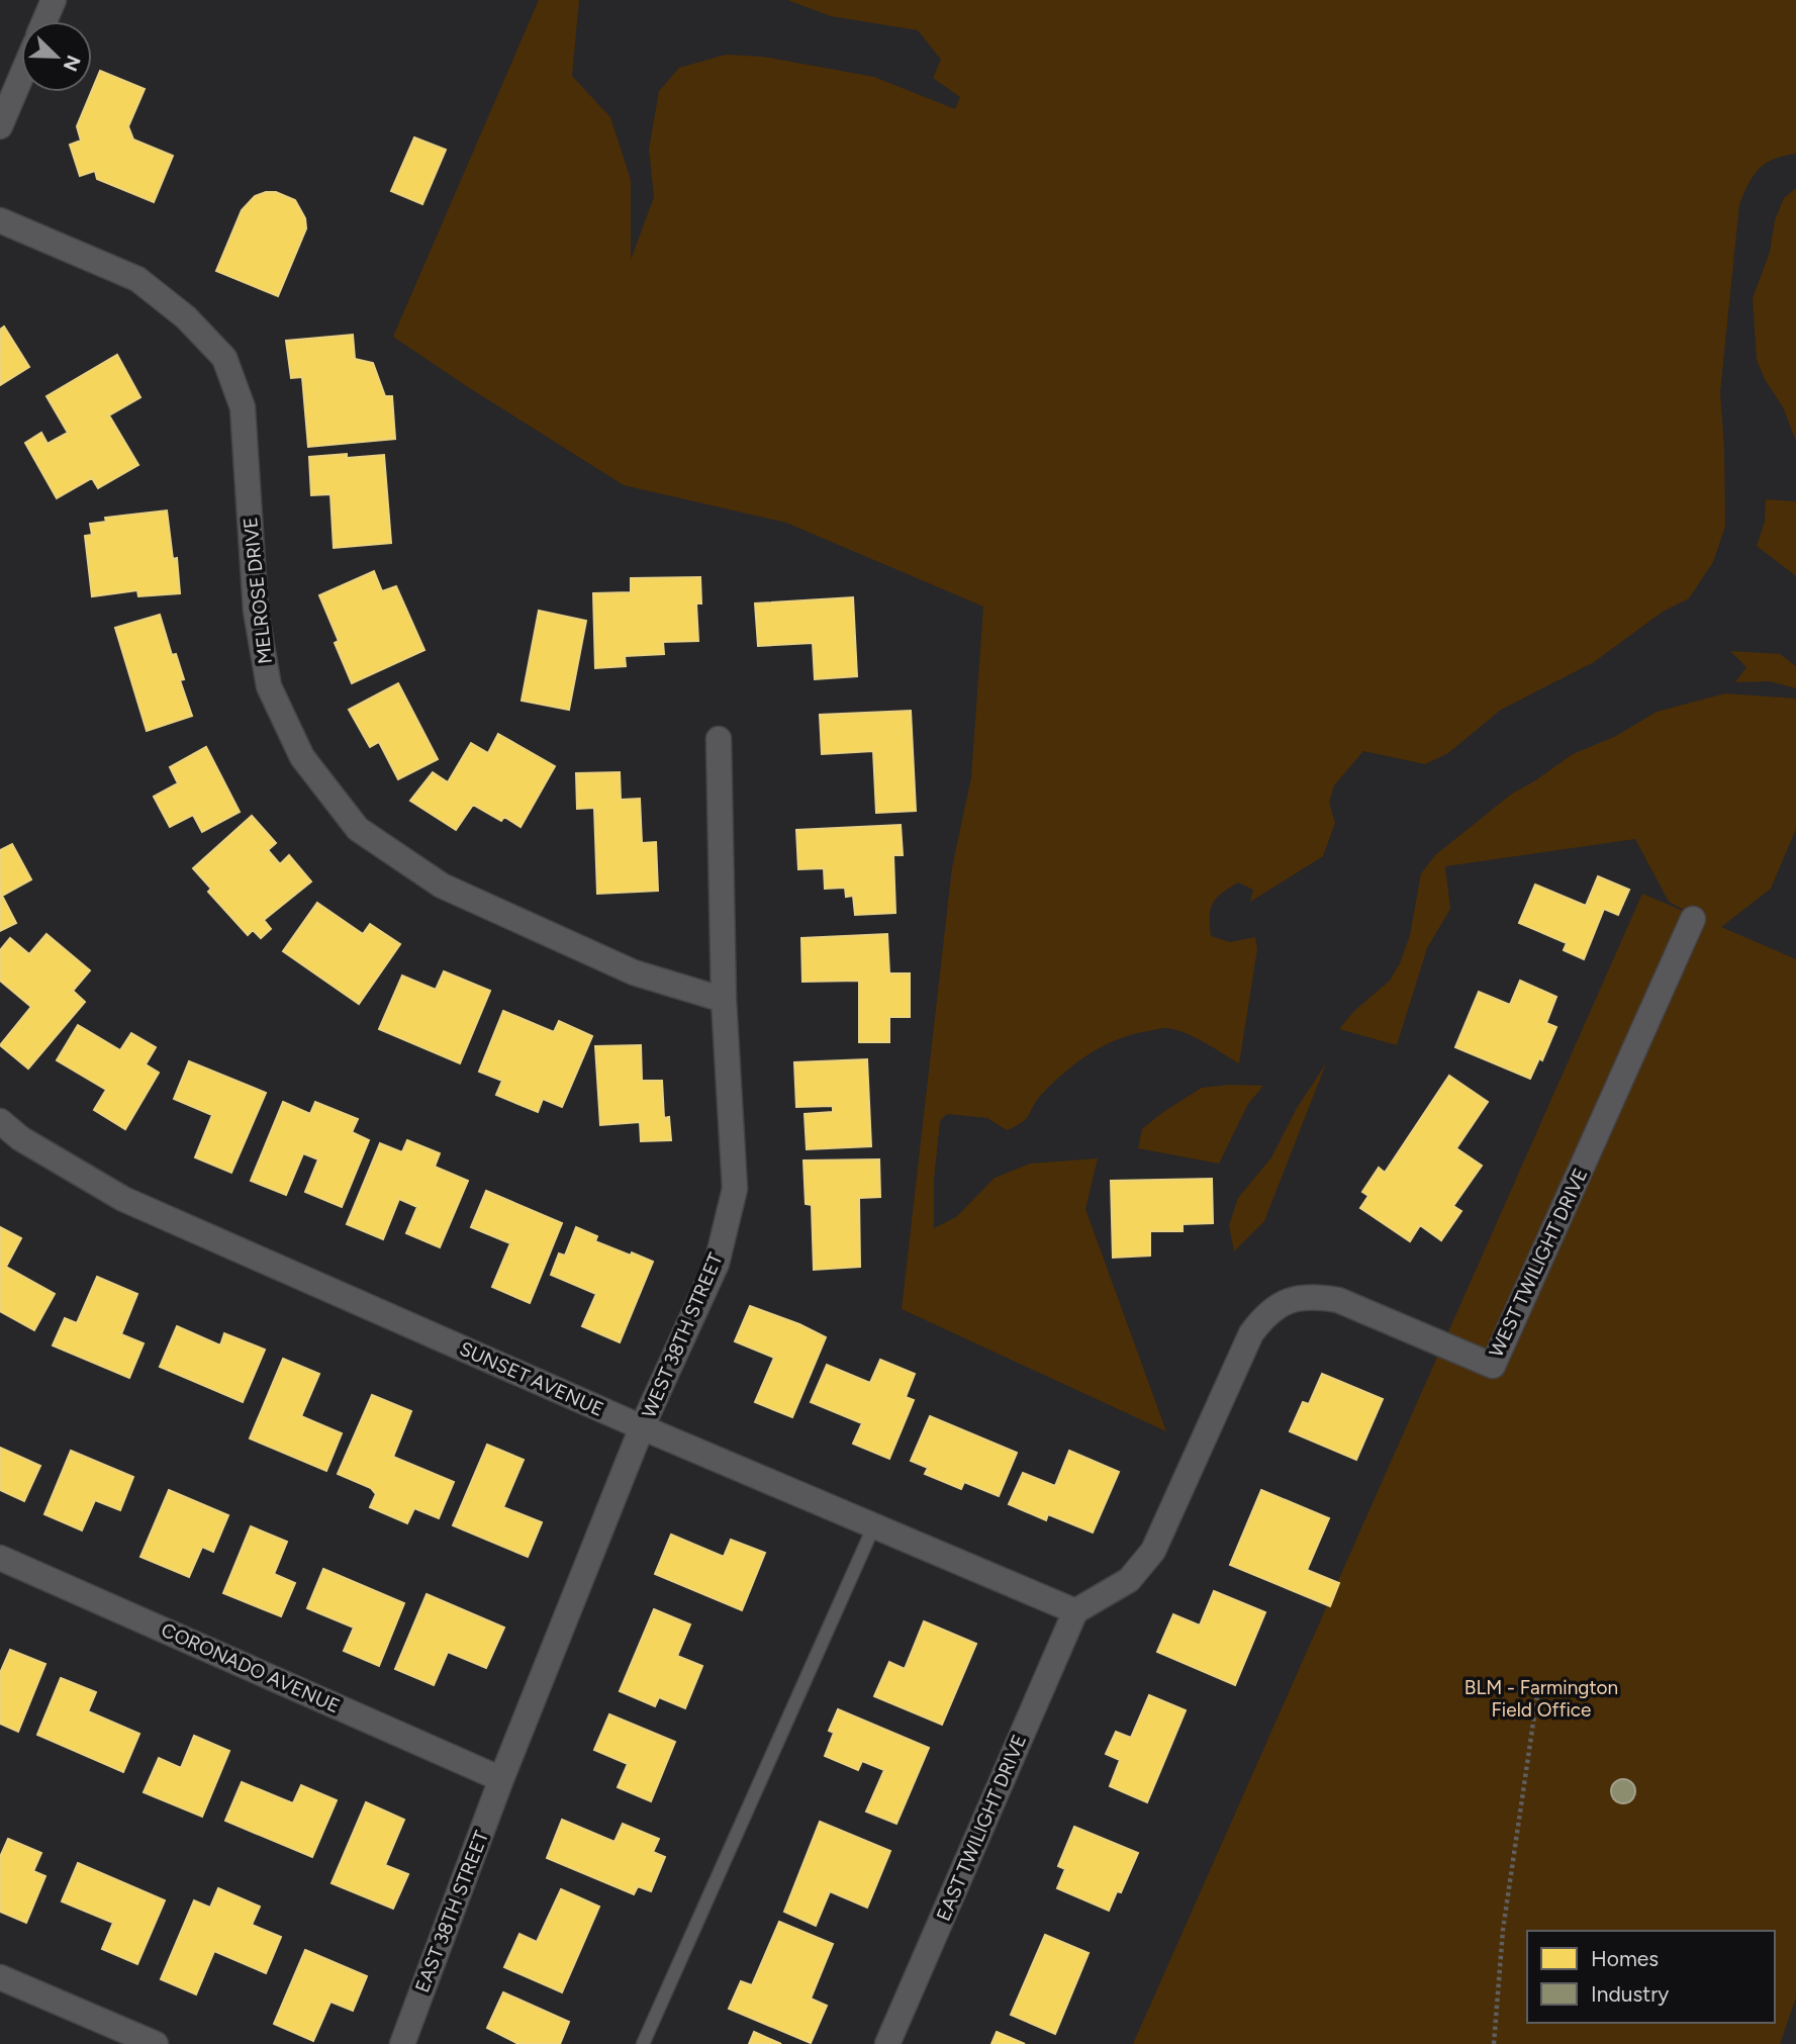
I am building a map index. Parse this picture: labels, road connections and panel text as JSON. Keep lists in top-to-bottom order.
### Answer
{
  "streets": {
    "street": [
      "MELROSE DRIVE",
      "WEST TWILIGHT DRIVE",
      "WEST 38TH STREET",
      "SUNSET AVENUE",
      "CORONADO AVENUE",
      "EAST TWILIGHT DRIVE",
      "EAST 38TH STREET"
    ]
  },
  "crossings": [
    ["MELROSE DRIVE", "WEST 38TH STREET"],
    ["WEST TWILIGHT DRIVE", "SUNSET AVENUE"],
    ["WEST TWILIGHT DRIVE", "EAST TWILIGHT DRIVE"],
    ["WEST 38TH STREET", "SUNSET AVENUE"],
    ["WEST 38TH STREET", "CORONADO AVENUE"],
    ["WEST 38TH STREET", "EAST 38TH STREET"],
    ["SUNSET AVENUE", "EAST TWILIGHT DRIVE"],
    ["CORONADO AVENUE", "EAST 38TH STREET"]
  ],
  "parks": ["BLM - Farmington Field Office"],
  "legend": ["Homes", "Industry"],
  "north": "bottom right"
}
